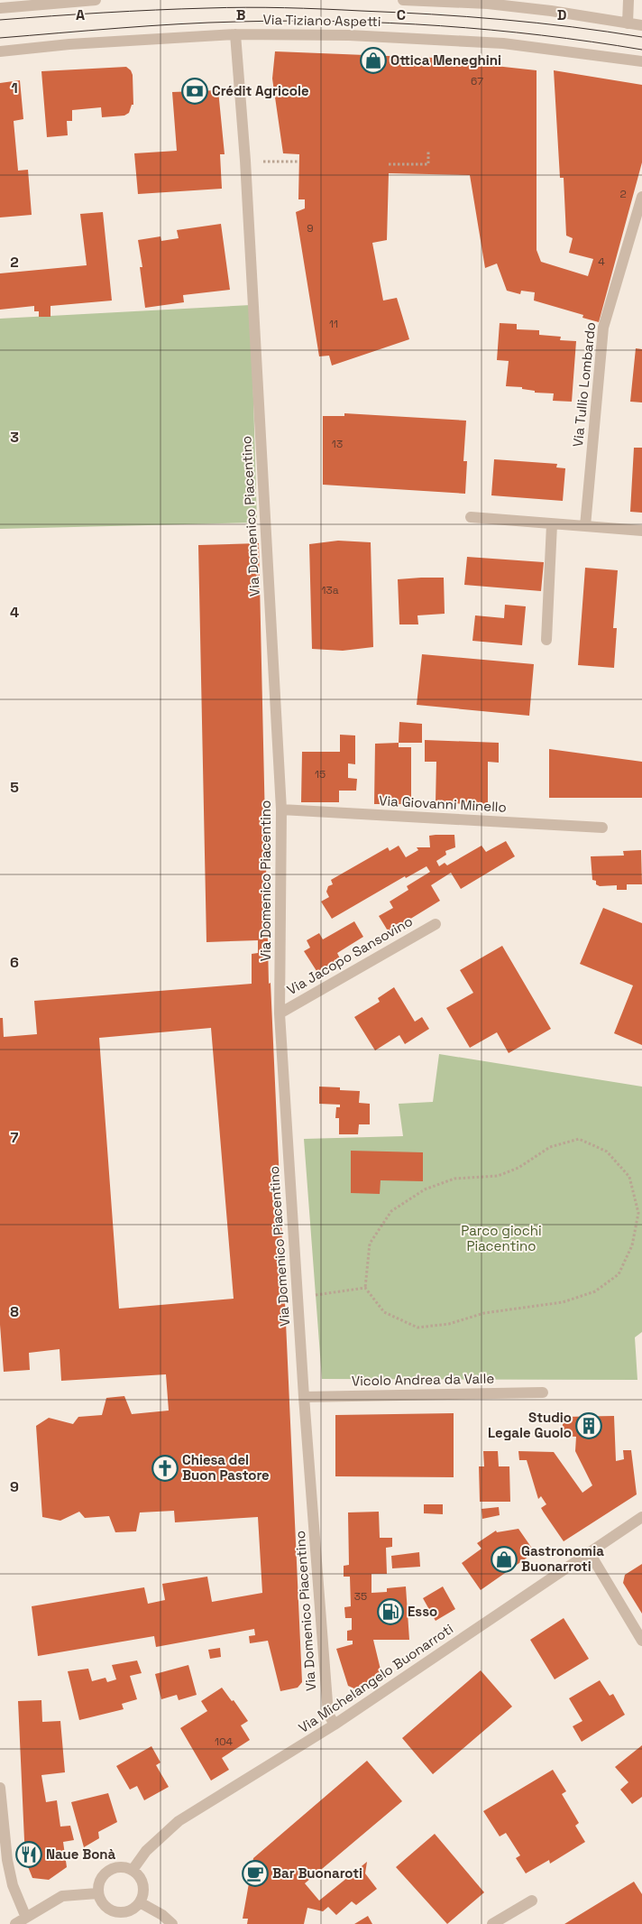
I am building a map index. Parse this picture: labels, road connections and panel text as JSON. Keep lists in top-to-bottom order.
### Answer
{
  "streets": {
    "street": [
      "Via Tiziano Aspetti",
      "Via Tullio Lombardo",
      "Via Domenico Piacentino",
      "Via Giovanni Minello",
      "Via Jacopo Sansovino",
      "Vicolo Andrea da Valle",
      "Via Michelangelo Buonarroti"
    ]
  },
  "crossings": [
    ["Via Tiziano Aspetti", "Via Domenico Piacentino"],
    ["Via Domenico Piacentino", "Via Giovanni Minello"],
    ["Via Domenico Piacentino", "Via Jacopo Sansovino"],
    ["Via Domenico Piacentino", "Vicolo Andrea da Valle"],
    ["Via Domenico Piacentino", "Via Michelangelo Buonarroti"]
  ],
  "parks": ["Parco giochi Piacentino"],
  "places": {
    "shop": ["Ottica Meneghini", "Gastronomia Buonarroti"],
    "bank": ["Crédit Agricole"],
    "building": ["Studio Legale Guolo"],
    "church": ["Chiesa del Buon Pastore"],
    "fuel station": ["Esso"],
    "restaurant": ["Naue Bonà"],
    "cafe": ["Bar Buonaroti"]
  },
  "house_numbers": [
    "67",
    "2",
    "9",
    "4",
    "11",
    "13",
    "13a",
    "15",
    "35",
    "104"
  ],
  "grid": {
    "columns": [
      "A",
      "B",
      "C",
      "D"
    ],
    "rows": [
      "1",
      "2",
      "3",
      "4",
      "5",
      "6",
      "7",
      "8",
      "9"
    ]
  }
}
